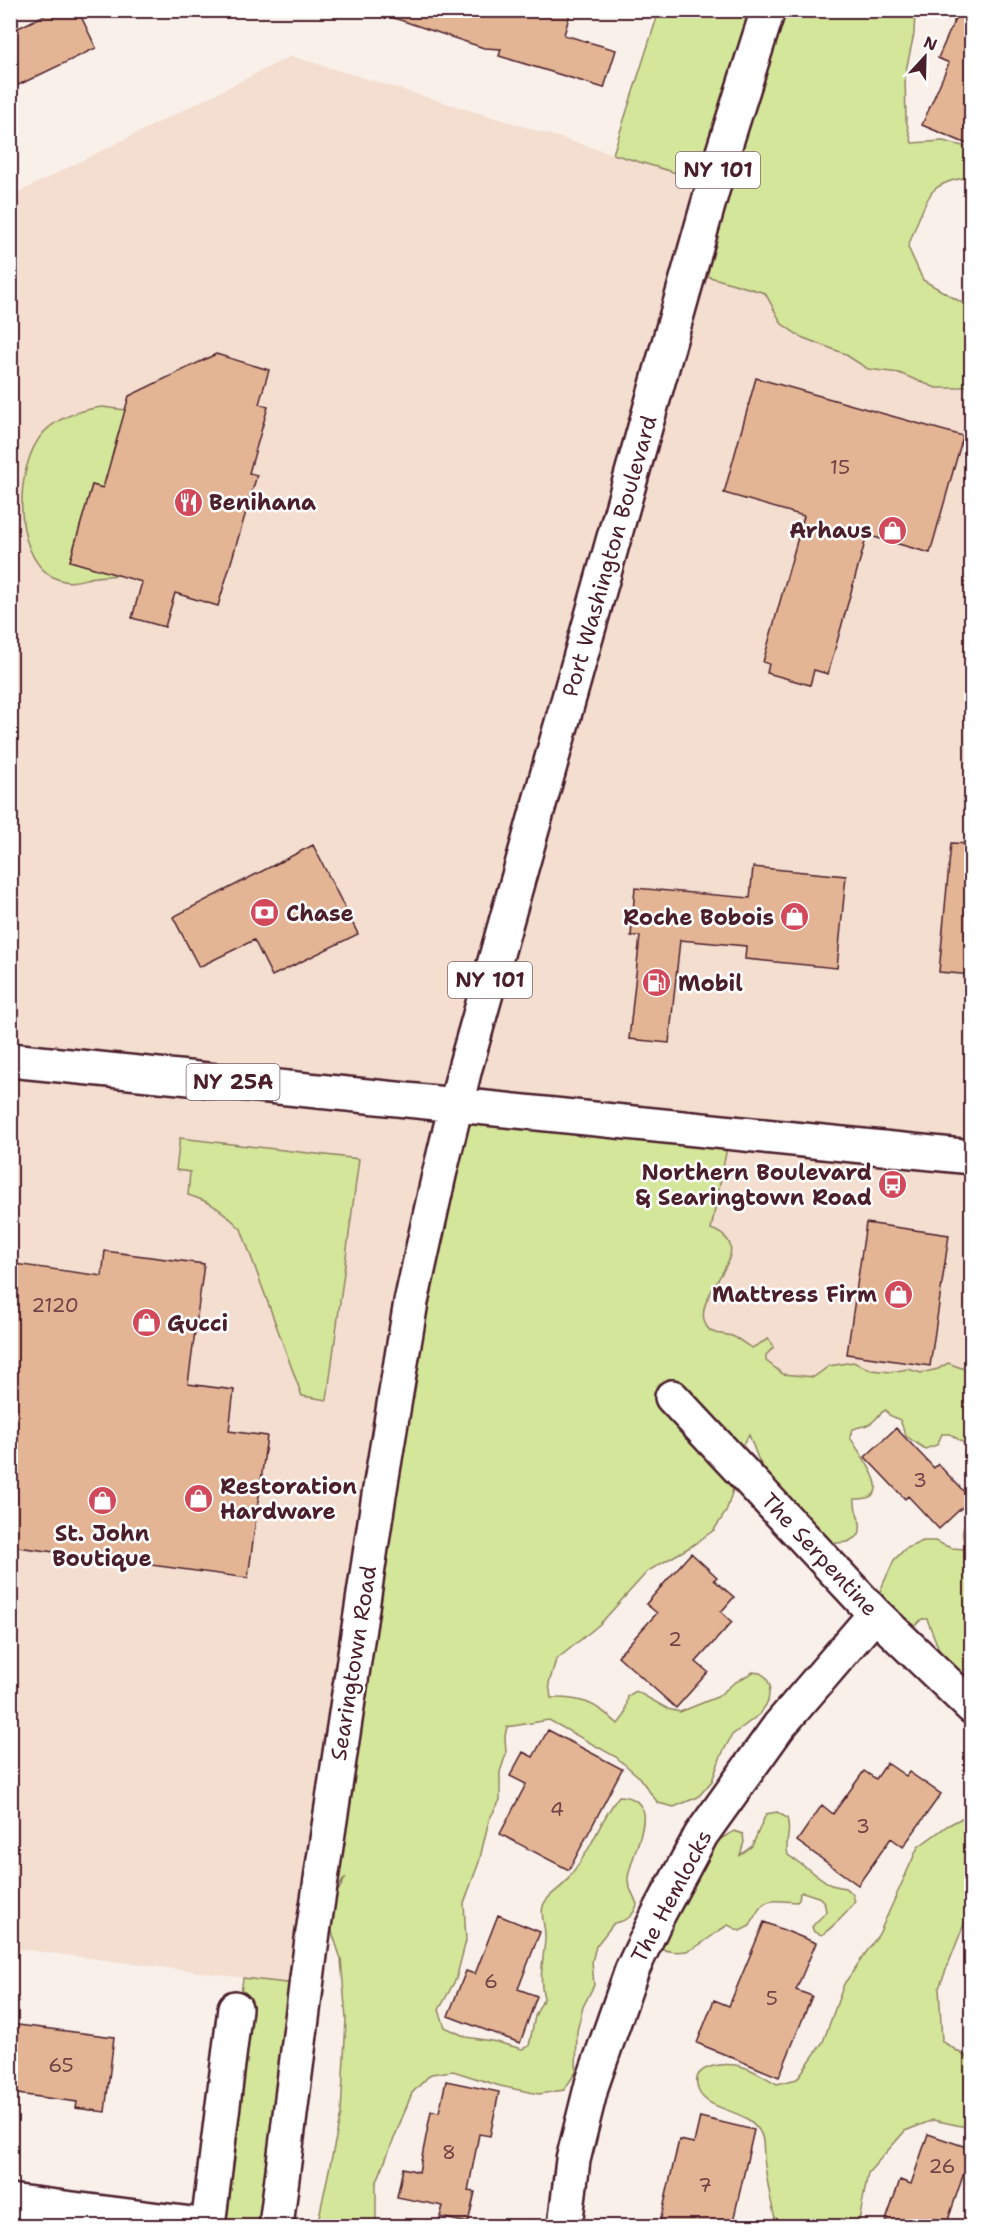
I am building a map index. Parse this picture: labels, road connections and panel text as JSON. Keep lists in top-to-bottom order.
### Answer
{
  "streets": {
    "main road": [
      "NY 101",
      "Port Washington Boulevard",
      "NY 25A",
      "The Serpentine",
      "Searingtown Road",
      "The Hemlocks"
    ]
  },
  "crossings": [
    ["Port Washington Boulevard", "NY 25A"],
    ["Port Washington Boulevard", "Searingtown Road"],
    ["NY 25A", "Searingtown Road"],
    ["The Serpentine", "The Hemlocks"]
  ],
  "places": {
    "restaurant": ["Benihana"],
    "shop": [
      "Arhaus",
      "Roche Bobois",
      "Mattress Firm",
      "Gucci",
      "Restoration Hardware",
      "St. John Boutique"
    ],
    "bank": ["Chase"],
    "fuel station": ["Mobil"],
    "bus stop": ["Northern Boulevard & Searingtown Road"]
  },
  "house_numbers": [
    "15",
    "2120",
    "3",
    "2",
    "4",
    "3",
    "6",
    "5",
    "65",
    "8",
    "26",
    "7"
  ],
  "north": "top"
}
